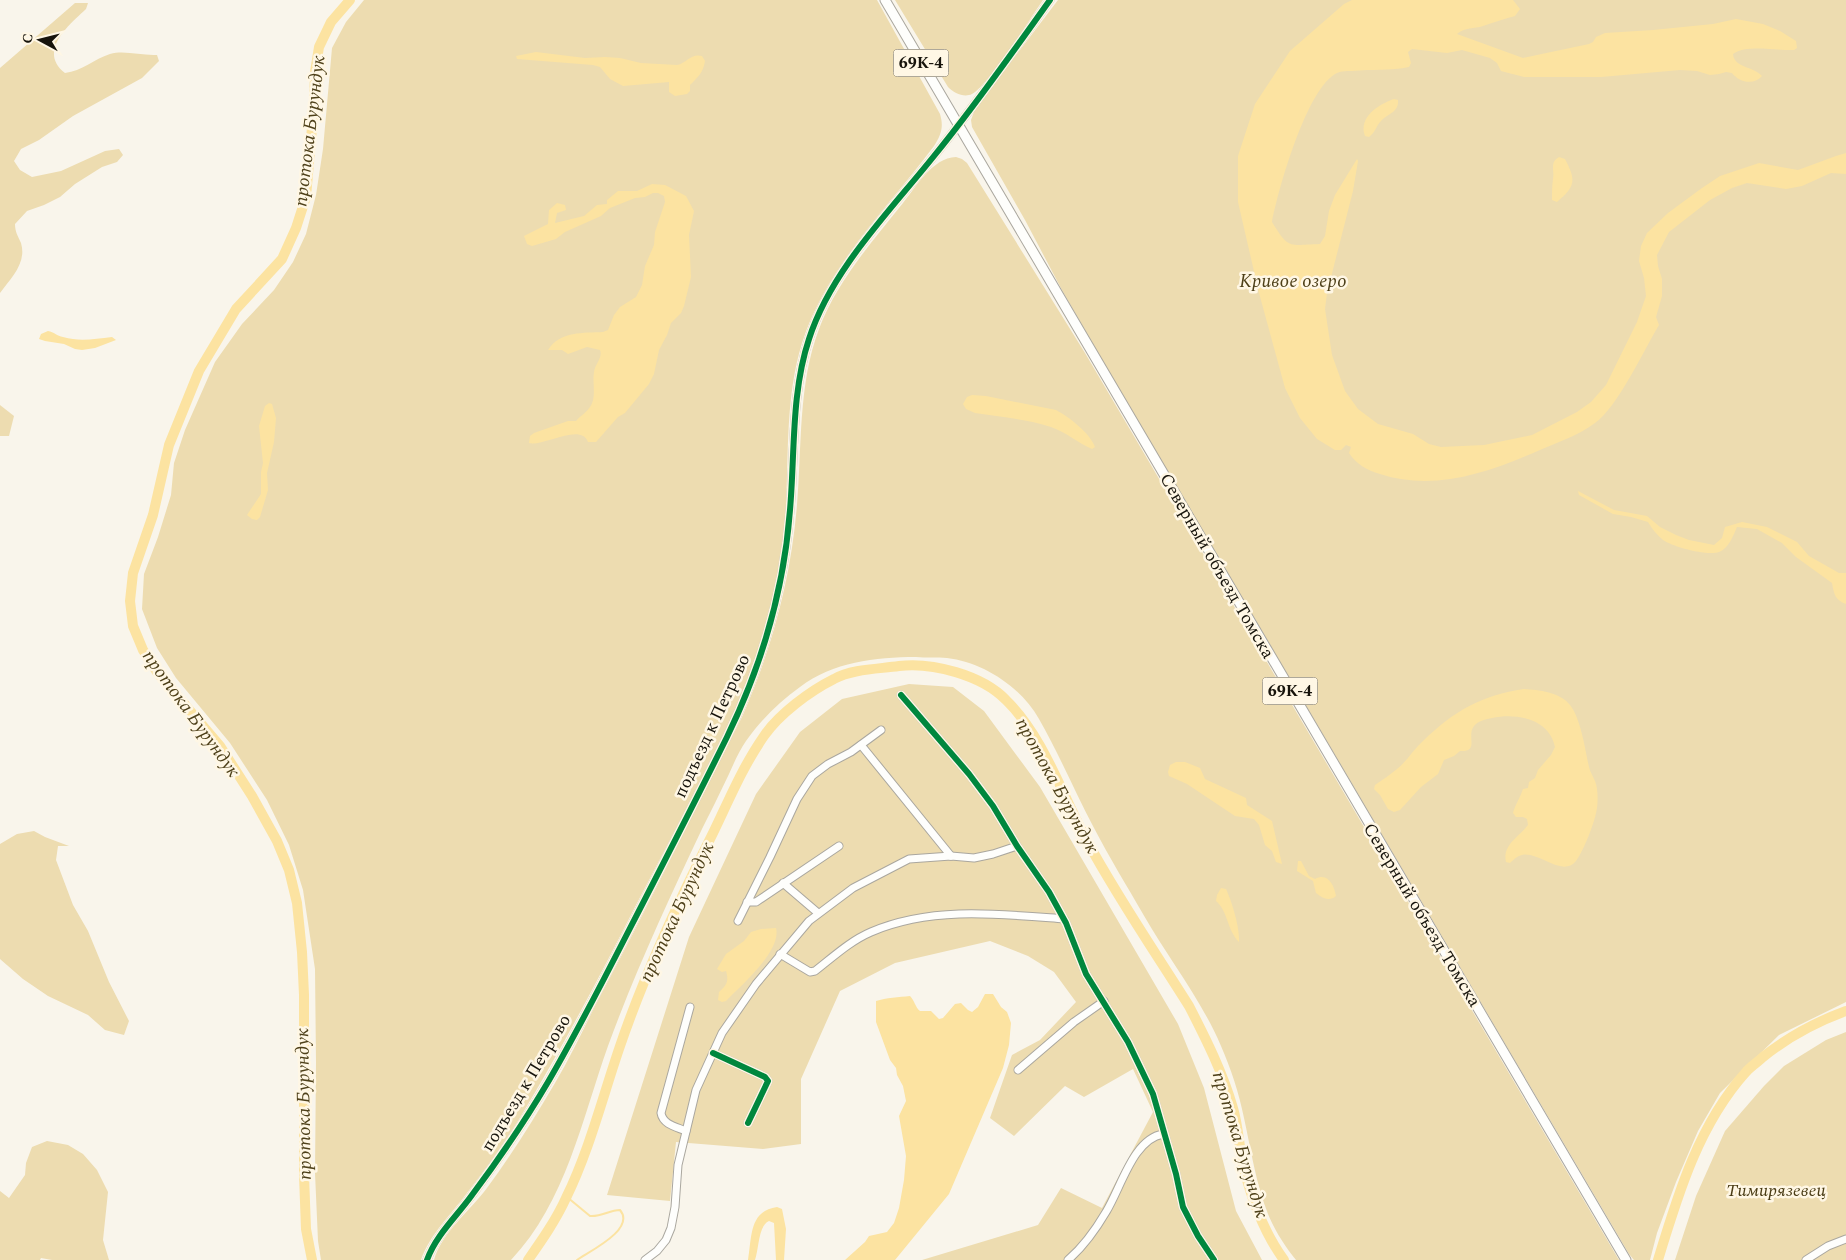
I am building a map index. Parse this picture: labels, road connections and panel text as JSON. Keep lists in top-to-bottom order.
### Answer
{
  "streets": {
    "main road": ["69К-4", "Северный объезд Томска"],
    "street": ["подъезд к Петрово"]
  },
  "crossings": [
    ["Северный объезд Томска", "подъезд к Петрово"]
  ],
  "water": ["протока Бурундук", "Кривое озеро"],
  "parks": ["Тимирязевец"],
  "north": "left"
}
